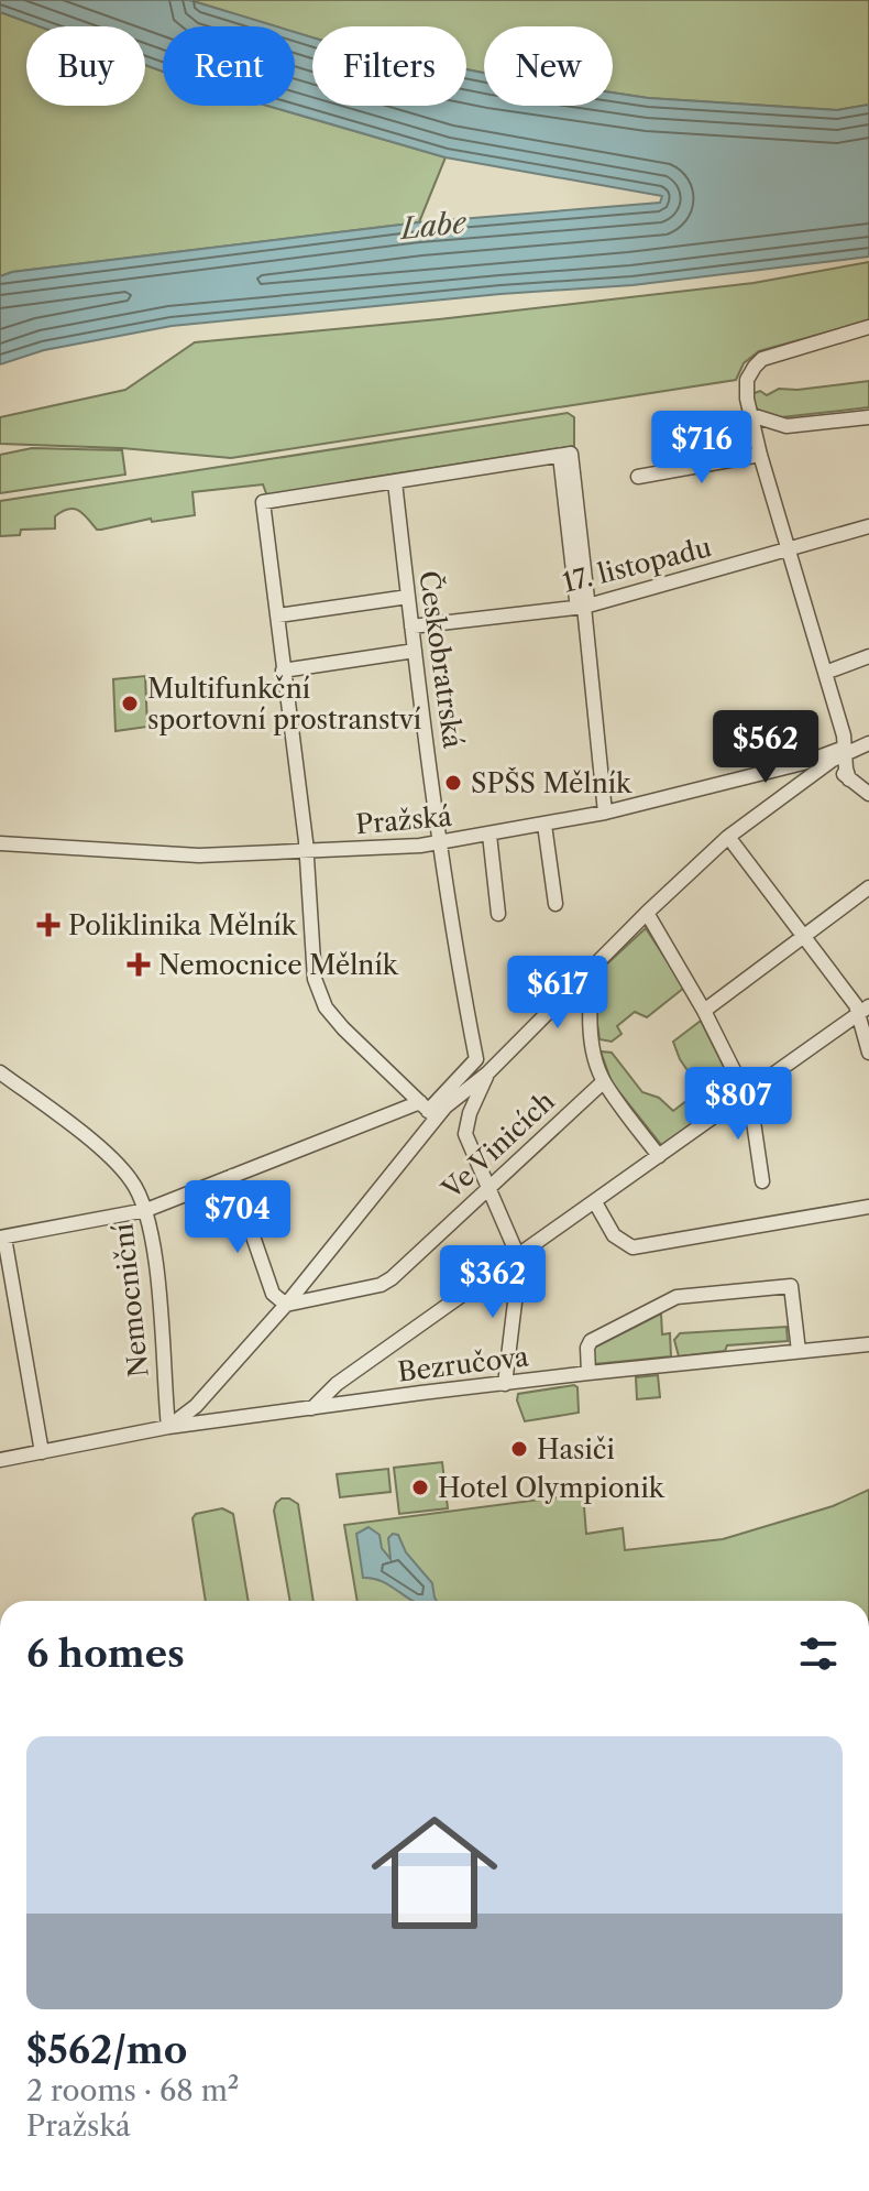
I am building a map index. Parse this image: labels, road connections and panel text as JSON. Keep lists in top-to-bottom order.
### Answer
{
  "streets": {
    "street": [
      "17. listopadu",
      "Českobratrská",
      "Pražská",
      "Ve Vinicích",
      "Nemocniční",
      "Bezručova"
    ]
  },
  "crossings": [
    ["17. listopadu", "Českobratrská"],
    ["Českobratrská", "Pražská"],
    ["Nemocniční", "Bezručova"]
  ],
  "water": ["Labe"],
  "places": {
    "other": [
      "Multifunkční sportovní prostranství",
      "SPŠS Mělník",
      "Hasiči",
      "Hotel Olympionik"
    ],
    "health": ["Poliklinika Mělník", "Nemocnice Mělník"]
  },
  "page": {
    "chip": [
      "Buy",
      "Rent",
      "Filters",
      "New"
    ],
    "price": [
      "$716",
      "$562",
      "$617",
      "$807",
      "$704",
      "$362"
    ],
    "heading": "6 homes",
    "list": [
      {
        "name": "$562/mo",
        "note": "2 rooms · 68 m² · Pražská"
      }
    ]
  }
}
